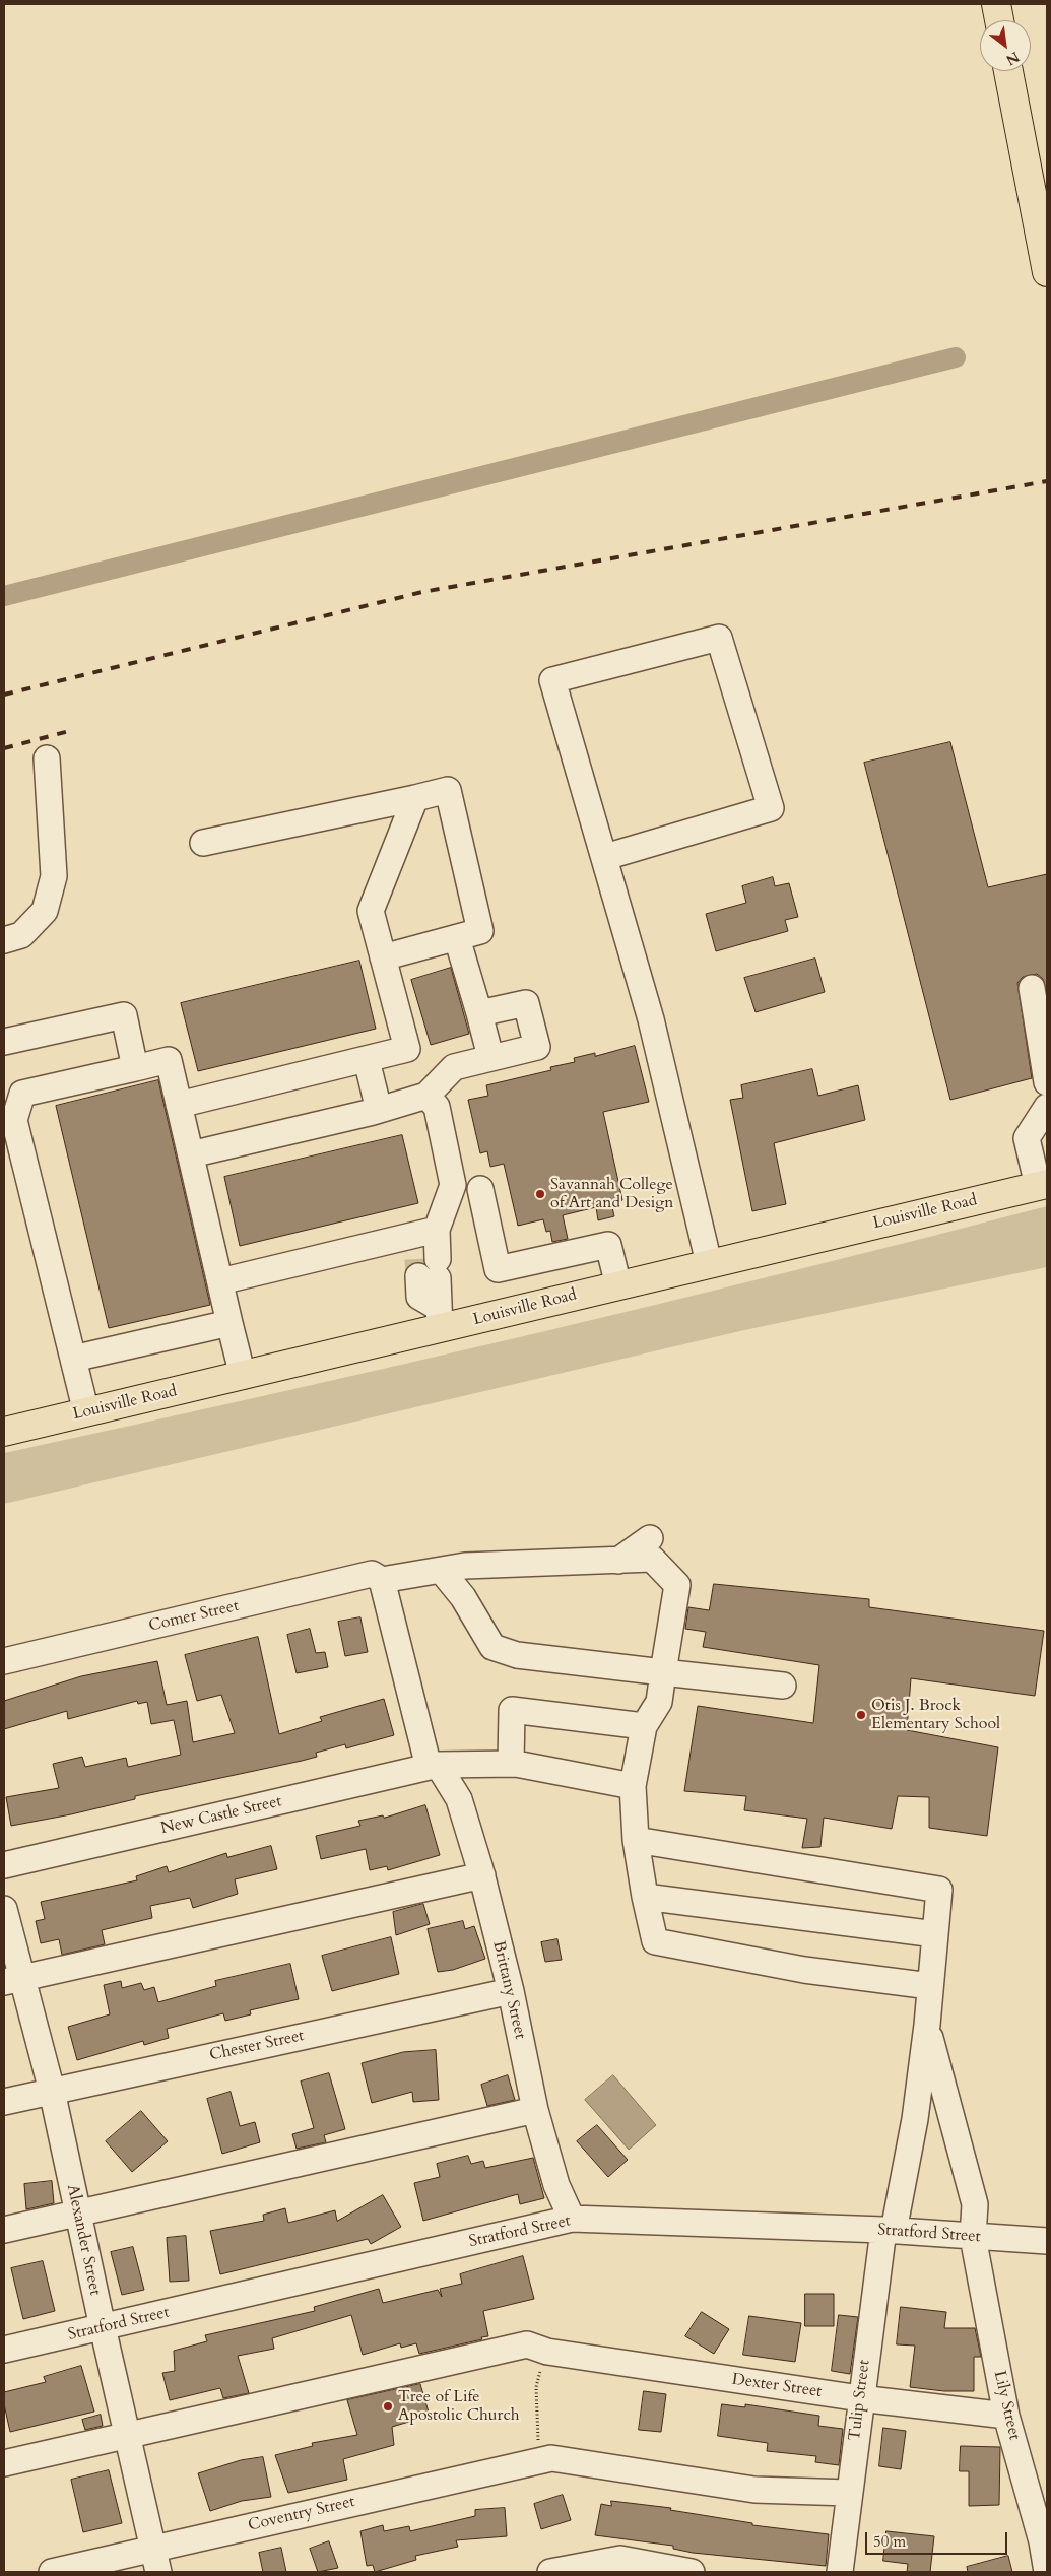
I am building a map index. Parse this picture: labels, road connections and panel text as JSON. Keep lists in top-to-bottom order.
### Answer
{
  "streets": {
    "main road": ["Louisville Road"],
    "street": [
      "Comer Street",
      "New Castle Street",
      "Brittany Street",
      "Chester Street",
      "Stratford Street",
      "Alexander Street",
      "Dexter Street",
      "Tulip Street",
      "Lily Street",
      "Coventry Street"
    ]
  },
  "crossings": [
    ["Comer Street", "Brittany Street"],
    ["New Castle Street", "Brittany Street"],
    ["Brittany Street", "Chester Street"],
    ["Brittany Street", "Stratford Street"],
    ["Chester Street", "Alexander Street"],
    ["Stratford Street", "Alexander Street"],
    ["Stratford Street", "Tulip Street"],
    ["Stratford Street", "Lily Street"],
    ["Alexander Street", "Dexter Street"],
    ["Alexander Street", "Coventry Street"],
    ["Dexter Street", "Tulip Street"],
    ["Dexter Street", "Lily Street"],
    ["Tulip Street", "Lily Street"]
  ],
  "places": ["Savannah College of Art and Design", "Otis J. Brock Elementary School", "Tree of Life Apostolic Church"],
  "scale_bar": "50 m",
  "north": "bottom right"
}
